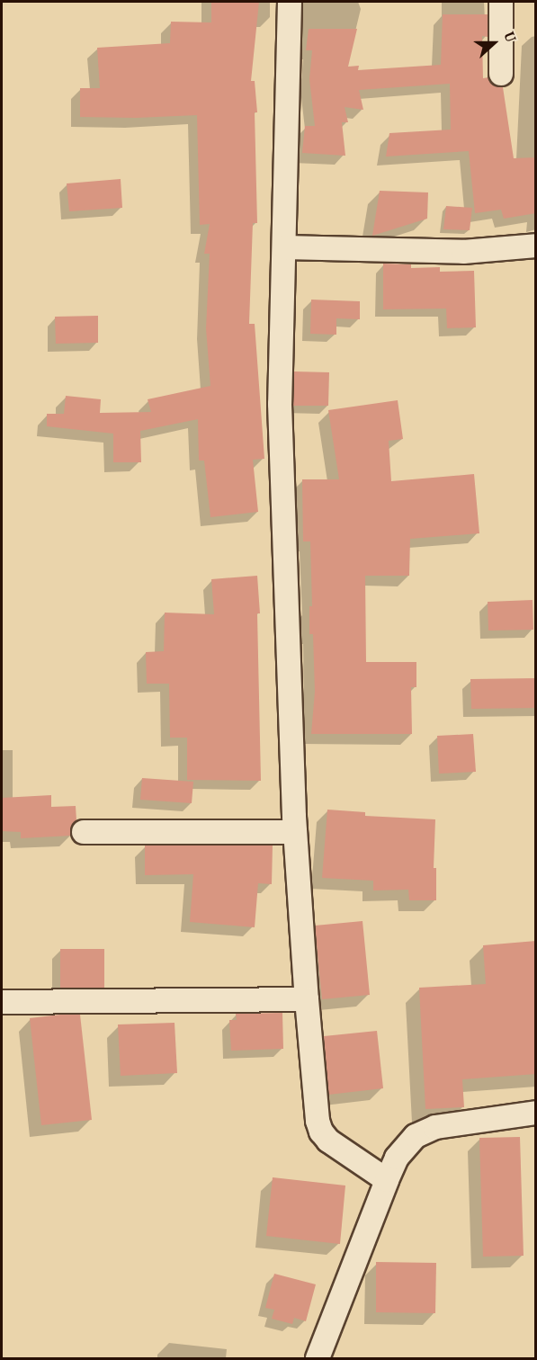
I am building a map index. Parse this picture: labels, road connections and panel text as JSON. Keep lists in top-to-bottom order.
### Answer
{
  "north": "right"
}
